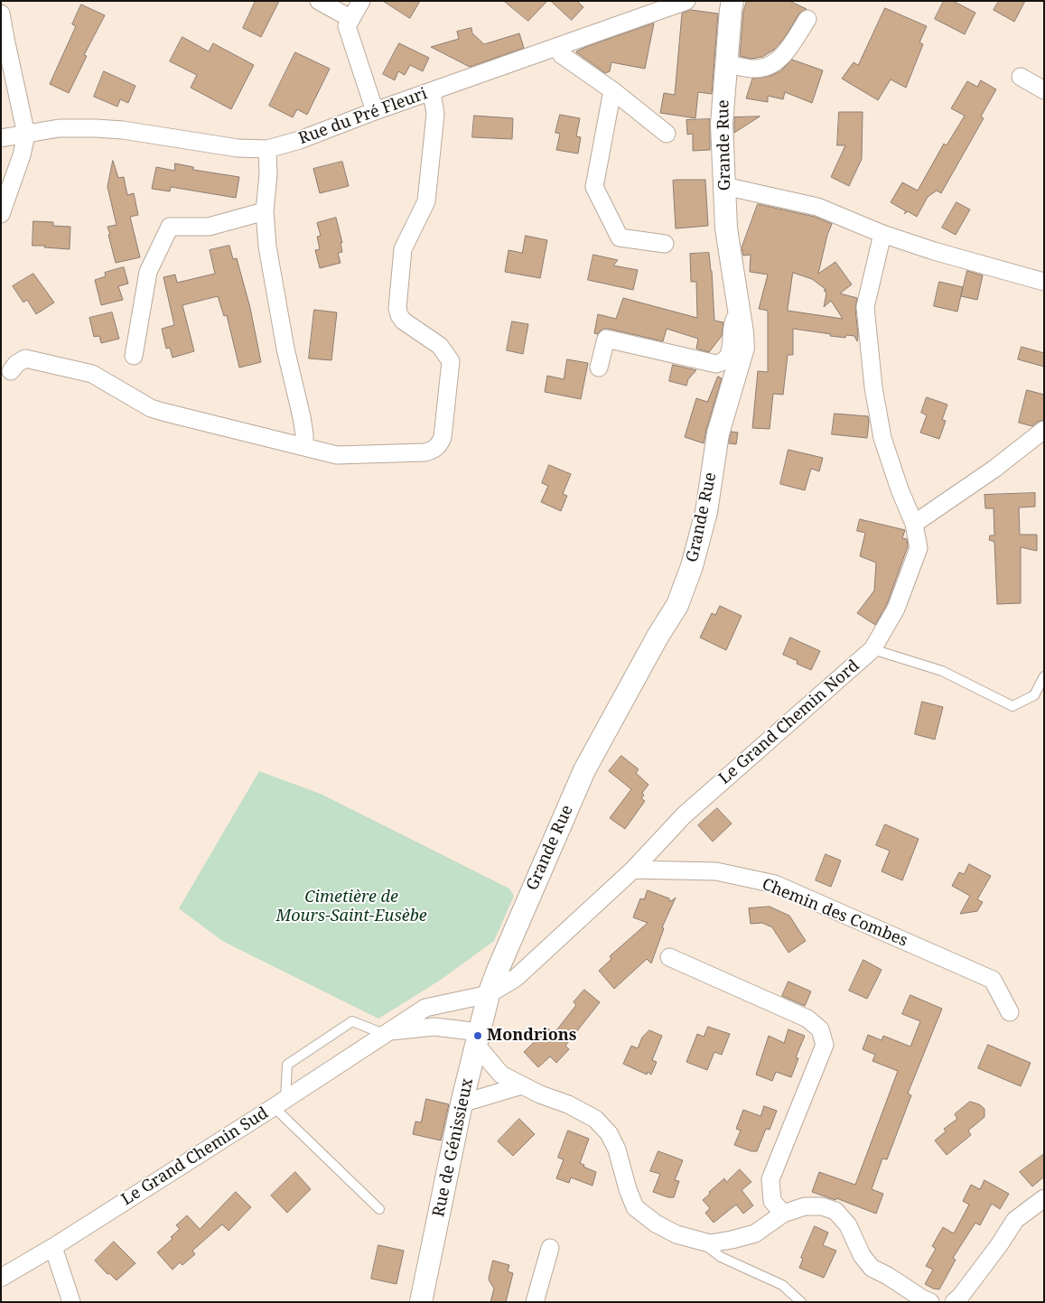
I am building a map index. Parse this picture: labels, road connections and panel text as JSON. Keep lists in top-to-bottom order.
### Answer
{
  "streets": {
    "street": [
      "Rue du Pré Fleuri",
      "Grande Rue",
      "Le Grand Chemin Nord",
      "Chemin des Combes",
      "Rue de Génissieux",
      "Le Grand Chemin Sud"
    ]
  },
  "crossings": [
    ["Grande Rue", "Le Grand Chemin Nord"],
    ["Grande Rue", "Rue de Génissieux"],
    ["Grande Rue", "Le Grand Chemin Sud"],
    ["Le Grand Chemin Nord", "Chemin des Combes"],
    ["Le Grand Chemin Nord", "Rue de Génissieux"],
    ["Le Grand Chemin Nord", "Le Grand Chemin Sud"],
    ["Rue de Génissieux", "Le Grand Chemin Sud"]
  ],
  "parks": ["Cimetière de Mours-Saint-Eusèbe"],
  "places": ["Mondrions"]
}
